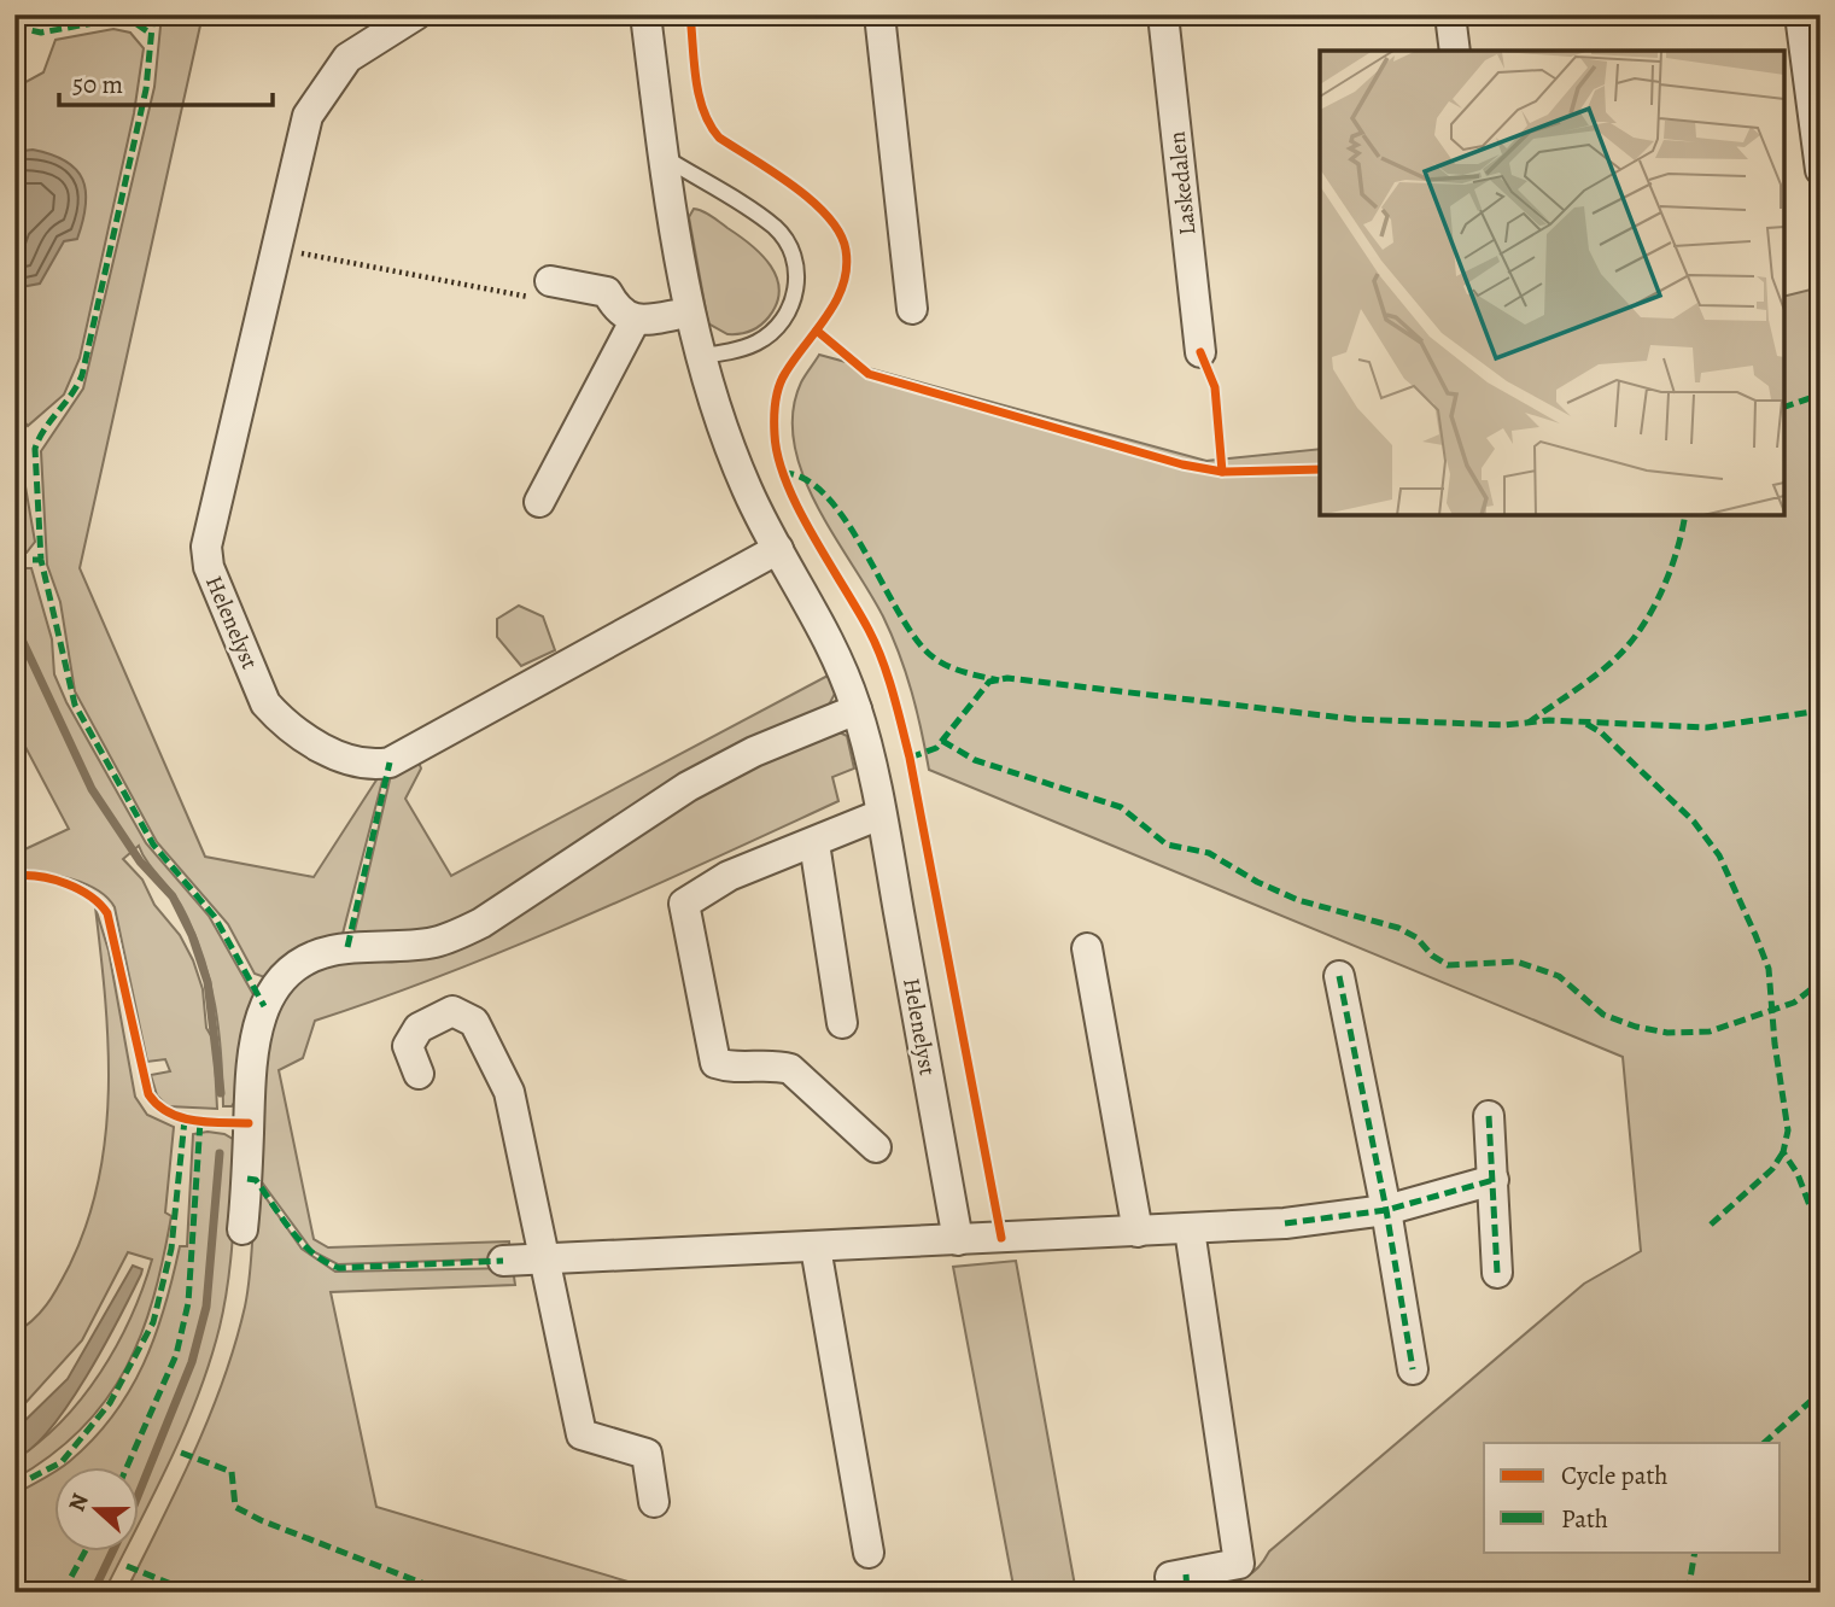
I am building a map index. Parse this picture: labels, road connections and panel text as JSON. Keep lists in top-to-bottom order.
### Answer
{
  "streets": {
    "street": ["Laskedalen", "Helenelyst"]
  },
  "legend": ["Cycle path", "Path"],
  "scale_bar": "50 m",
  "north": "left"
}
